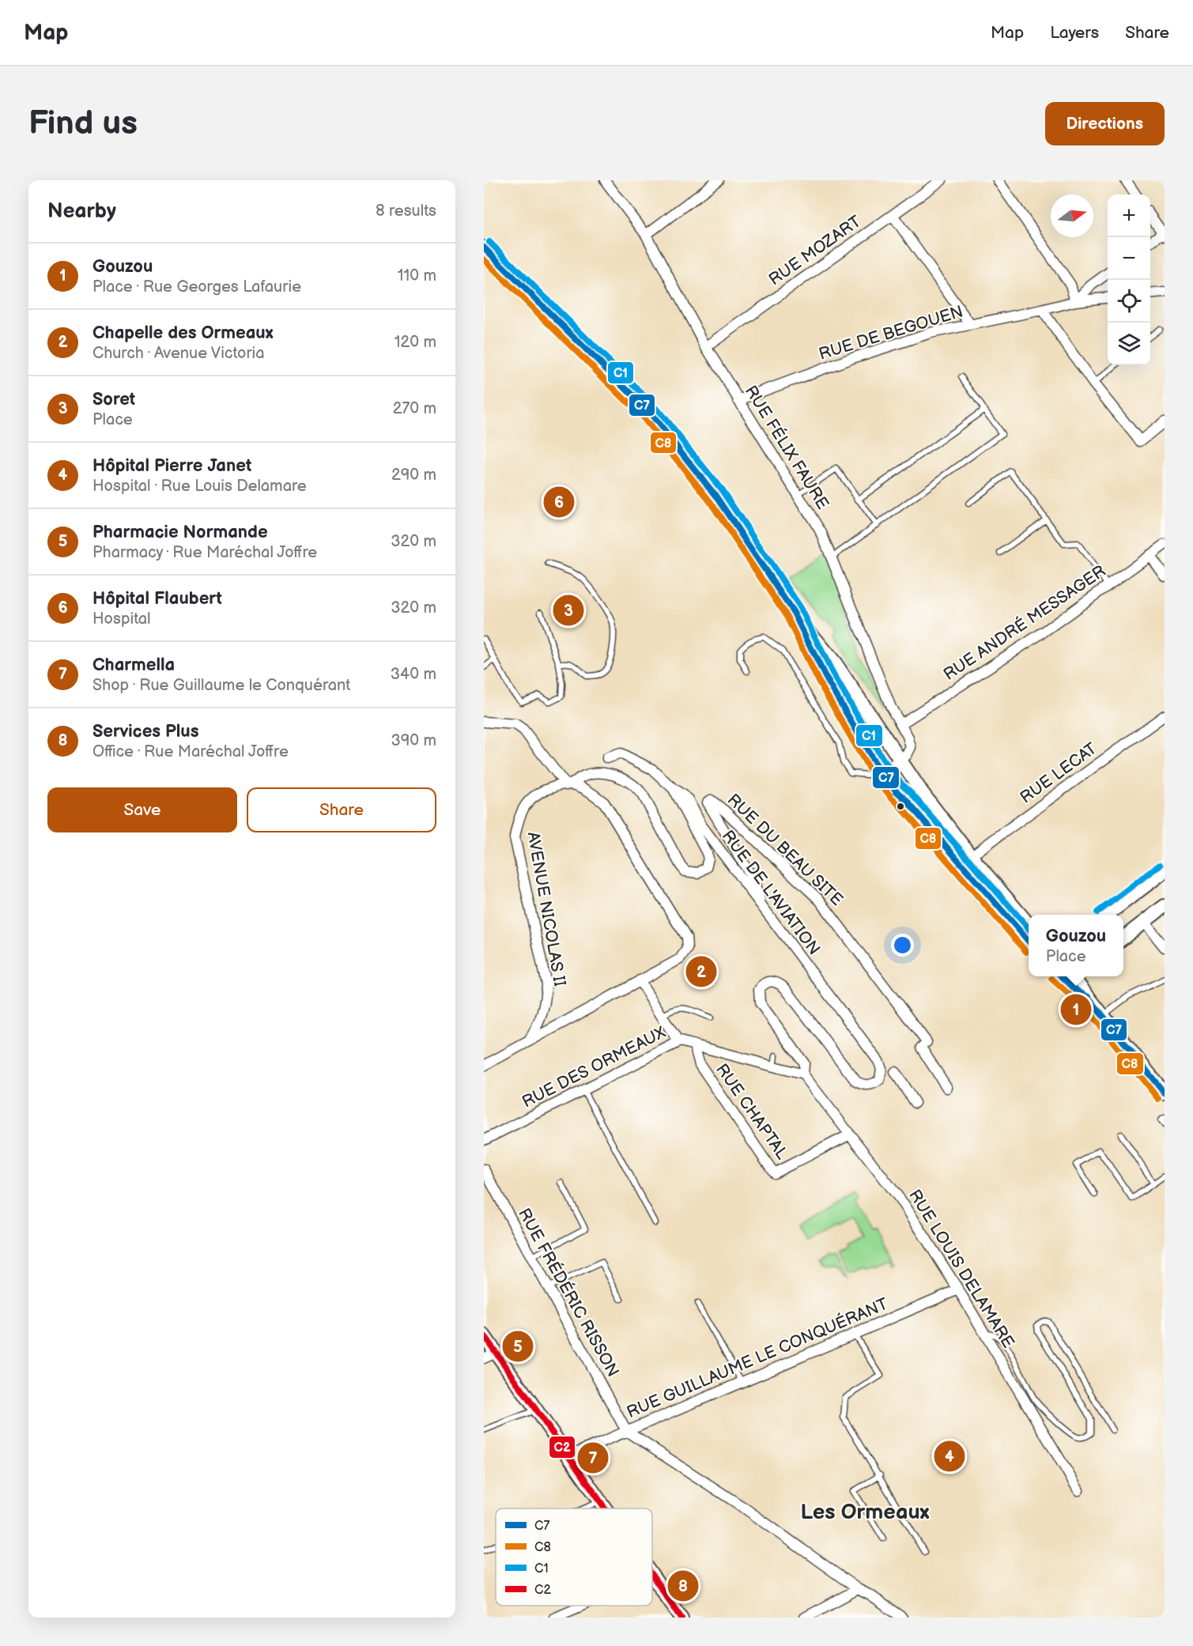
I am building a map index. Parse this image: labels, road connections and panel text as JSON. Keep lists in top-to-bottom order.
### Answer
{
  "streets": {
    "street": [
      "RUE MOZART",
      "RUE DE BEGOUEN",
      "RUE FÉLIX FAURE",
      "RUE ANDRÉ MESSAGER",
      "RUE LECAT",
      "RUE DU BEAU SITE",
      "RUE DE L'AVIATION",
      "AVENUE NICOLAS II",
      "RUE DES ORMEAUX",
      "RUE CHAPTAL",
      "RUE LOUIS DELAMARE",
      "RUE FRÉDÉRIC RISSON",
      "RUE GUILLAUME LE CONQUÉRANT"
    ]
  },
  "crossings": [
    ["RUE MOZART", "RUE FÉLIX FAURE"],
    ["RUE DE BEGOUEN", "RUE FÉLIX FAURE"],
    ["RUE FÉLIX FAURE", "RUE ANDRÉ MESSAGER"],
    ["RUE DU BEAU SITE", "RUE DE L'AVIATION"],
    ["RUE DE L'AVIATION", "AVENUE NICOLAS II"],
    ["RUE DE L'AVIATION", "RUE DES ORMEAUX"],
    ["RUE DE L'AVIATION", "RUE LOUIS DELAMARE"],
    ["RUE DES ORMEAUX", "RUE CHAPTAL"],
    ["RUE DES ORMEAUX", "RUE LOUIS DELAMARE"],
    ["RUE CHAPTAL", "RUE LOUIS DELAMARE"],
    ["RUE LOUIS DELAMARE", "RUE GUILLAUME LE CONQUÉRANT"],
    ["RUE FRÉDÉRIC RISSON", "RUE GUILLAUME LE CONQUÉRANT"]
  ],
  "districts": ["Les Ormeaux"],
  "lines": [
    "transit line C1",
    "transit line C7",
    "transit line C8",
    "transit line C2"
  ],
  "legend": [
    "C7",
    "C8",
    "C1",
    "C2"
  ],
  "north": "right",
  "page": {
    "header": "Map",
    "nav": ["Map", "Layers", "Share"],
    "buttons": [
      "Directions",
      ["Save", "Share"]
    ],
    "title": "Find us",
    "heading": ["Nearby", "8 results"],
    "map_buttons": ["+", "−"],
    "list": [
      {
        "mark": "1",
        "name": "Gouzou",
        "note": "Place · Rue Georges Lafaurie",
        "value": "110 m"
      },
      {
        "mark": "2",
        "name": "Chapelle des Ormeaux",
        "note": "Church · Avenue Victoria",
        "value": "120 m"
      },
      {
        "mark": "3",
        "name": "Soret",
        "note": "Place",
        "value": "270 m"
      },
      {
        "mark": "4",
        "name": "Hôpital Pierre Janet",
        "note": "Hospital · Rue Louis Delamare",
        "value": "290 m"
      },
      {
        "mark": "5",
        "name": "Pharmacie Normande",
        "note": "Pharmacy · Rue Maréchal Joffre",
        "value": "320 m"
      },
      {
        "mark": "6",
        "name": "Hôpital Flaubert",
        "note": "Hospital",
        "value": "320 m"
      },
      {
        "mark": "7",
        "name": "Charmella",
        "note": "Shop · Rue Guillaume le Conquérant",
        "value": "340 m"
      },
      {
        "mark": "8",
        "name": "Services Plus",
        "note": "Office · Rue Maréchal Joffre",
        "value": "390 m"
      }
    ],
    "pins": [
      "6",
      "3",
      "2",
      "1",
      "5",
      "4",
      "7",
      "8"
    ],
    "popup": ["Gouzou", "Place"]
  }
}
